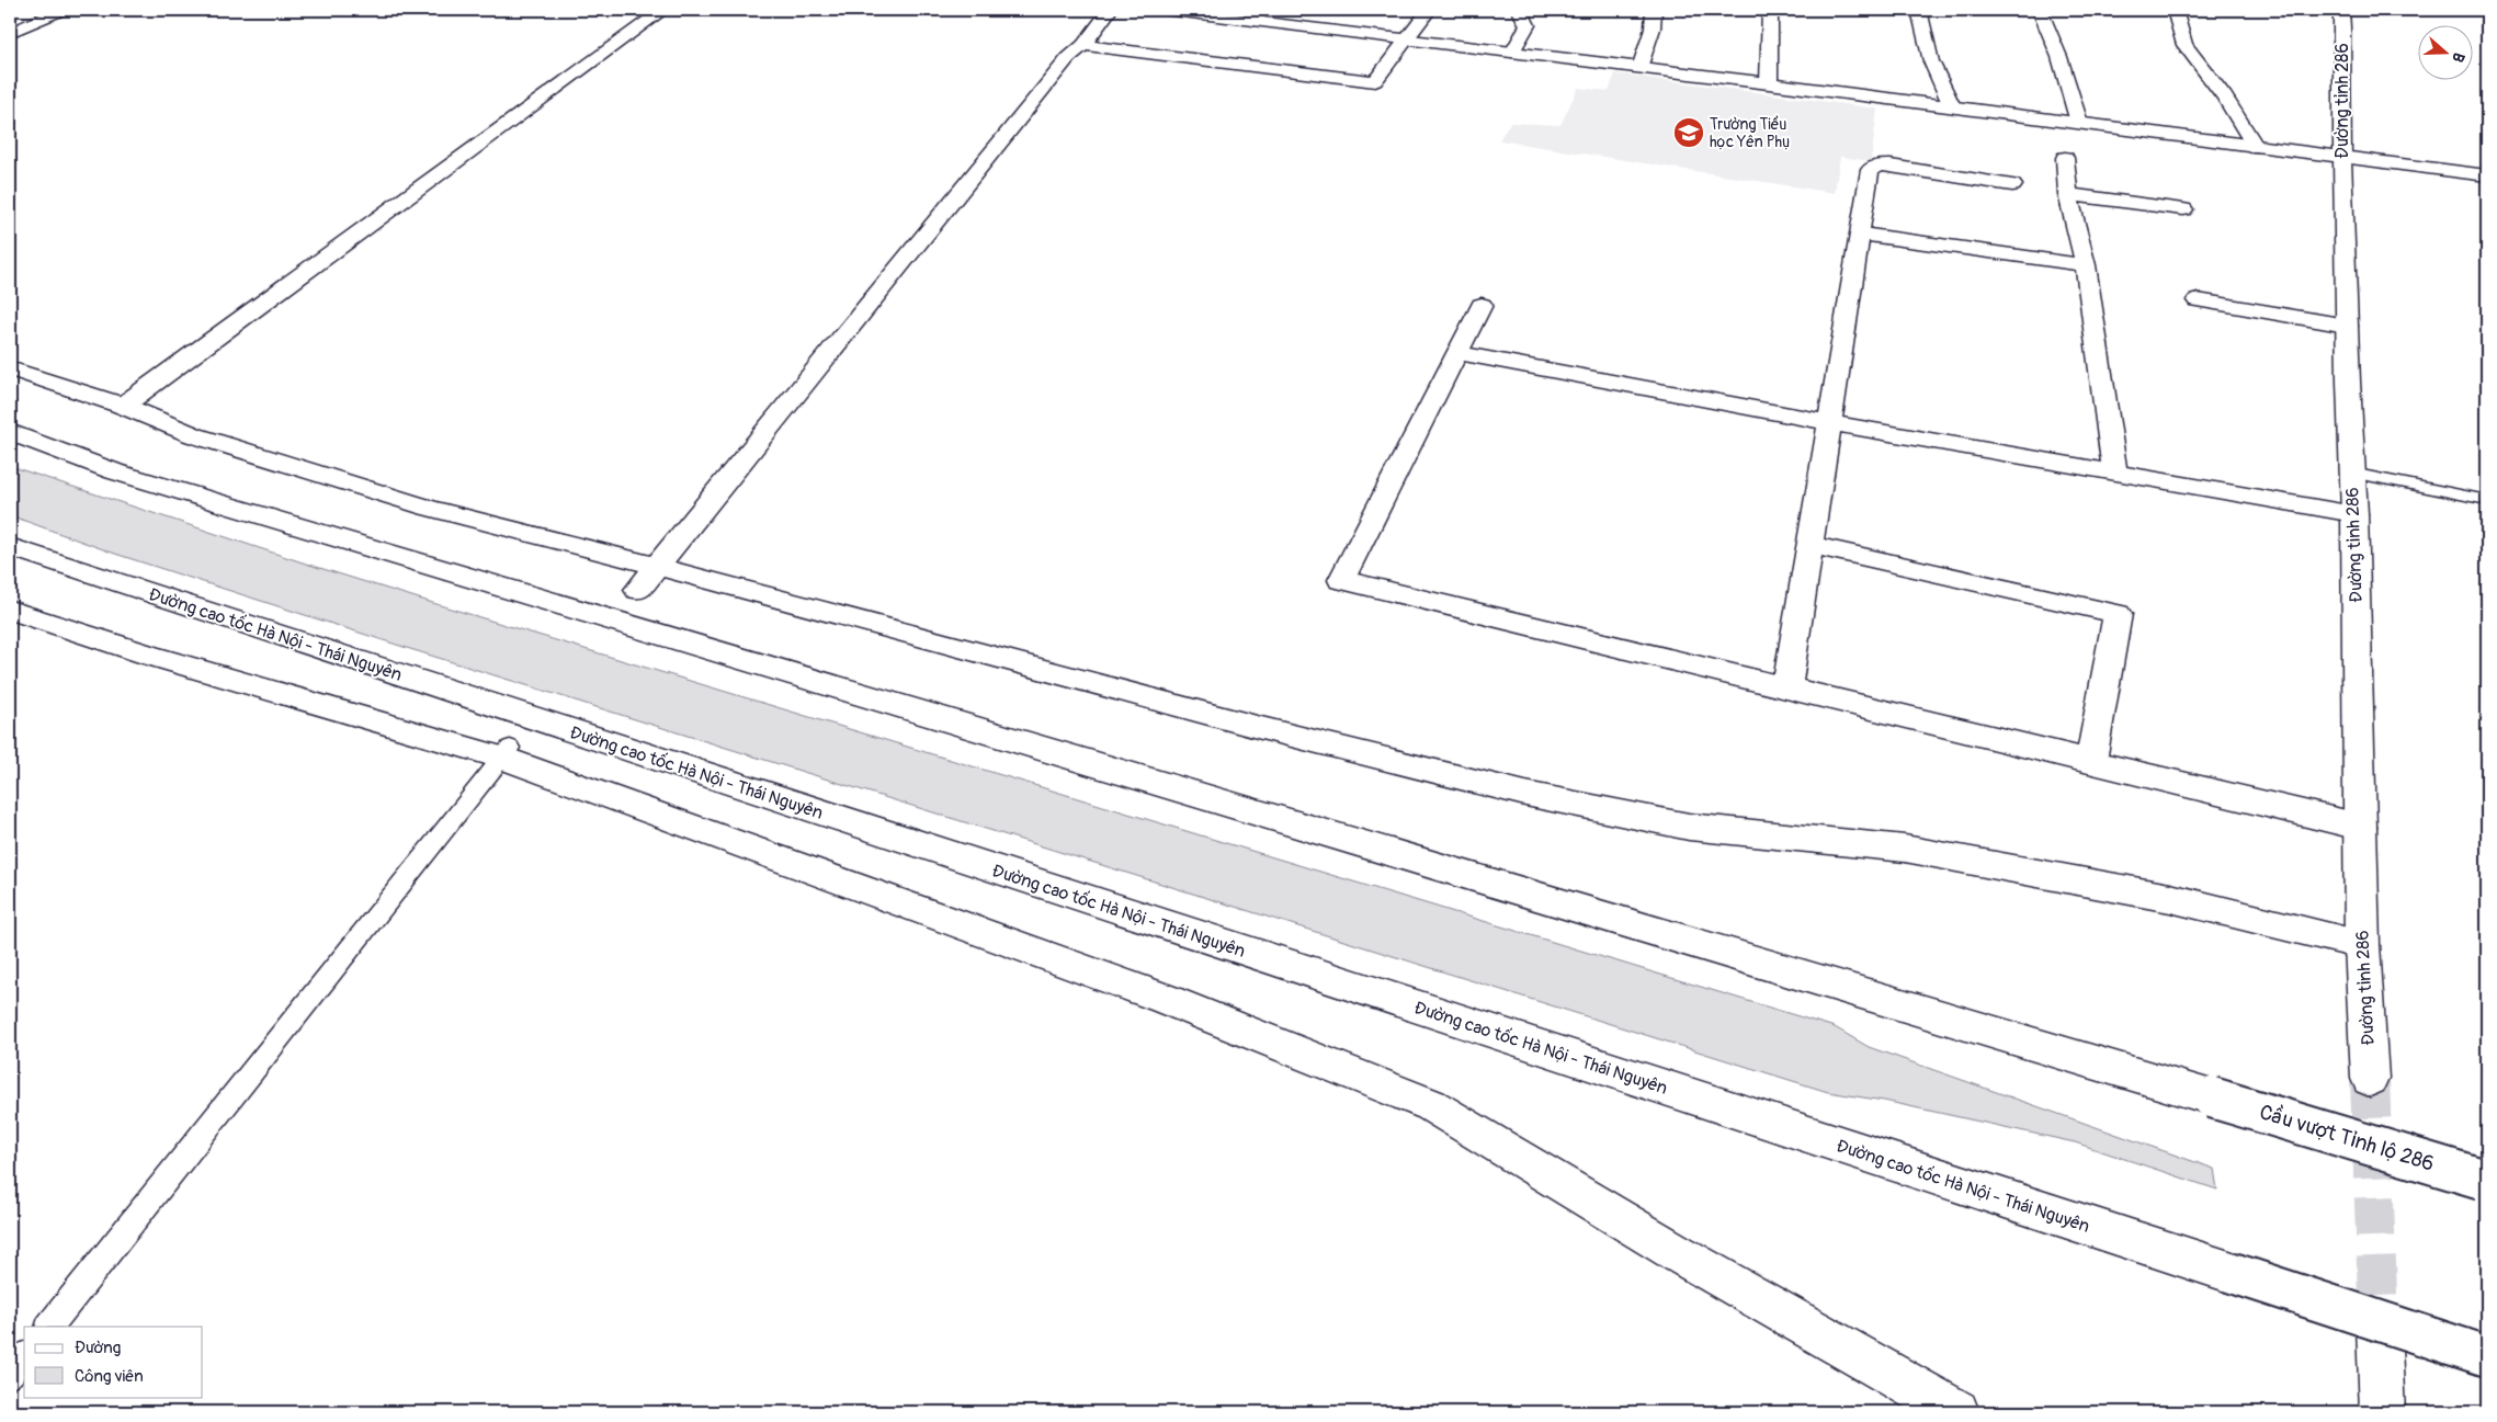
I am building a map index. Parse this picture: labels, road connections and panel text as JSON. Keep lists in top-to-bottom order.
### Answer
{
  "streets": {
    "main road": ["Đường tỉnh 286", "Đường cao tốc Hà Nội - Thái Nguyên", "Cầu vượt Tỉnh lộ 286"]
  },
  "places": {
    "school or university": ["Trường Tiểu học Yên Phụ"]
  },
  "legend": ["Đường", "Công viên"],
  "north": "right"
}
